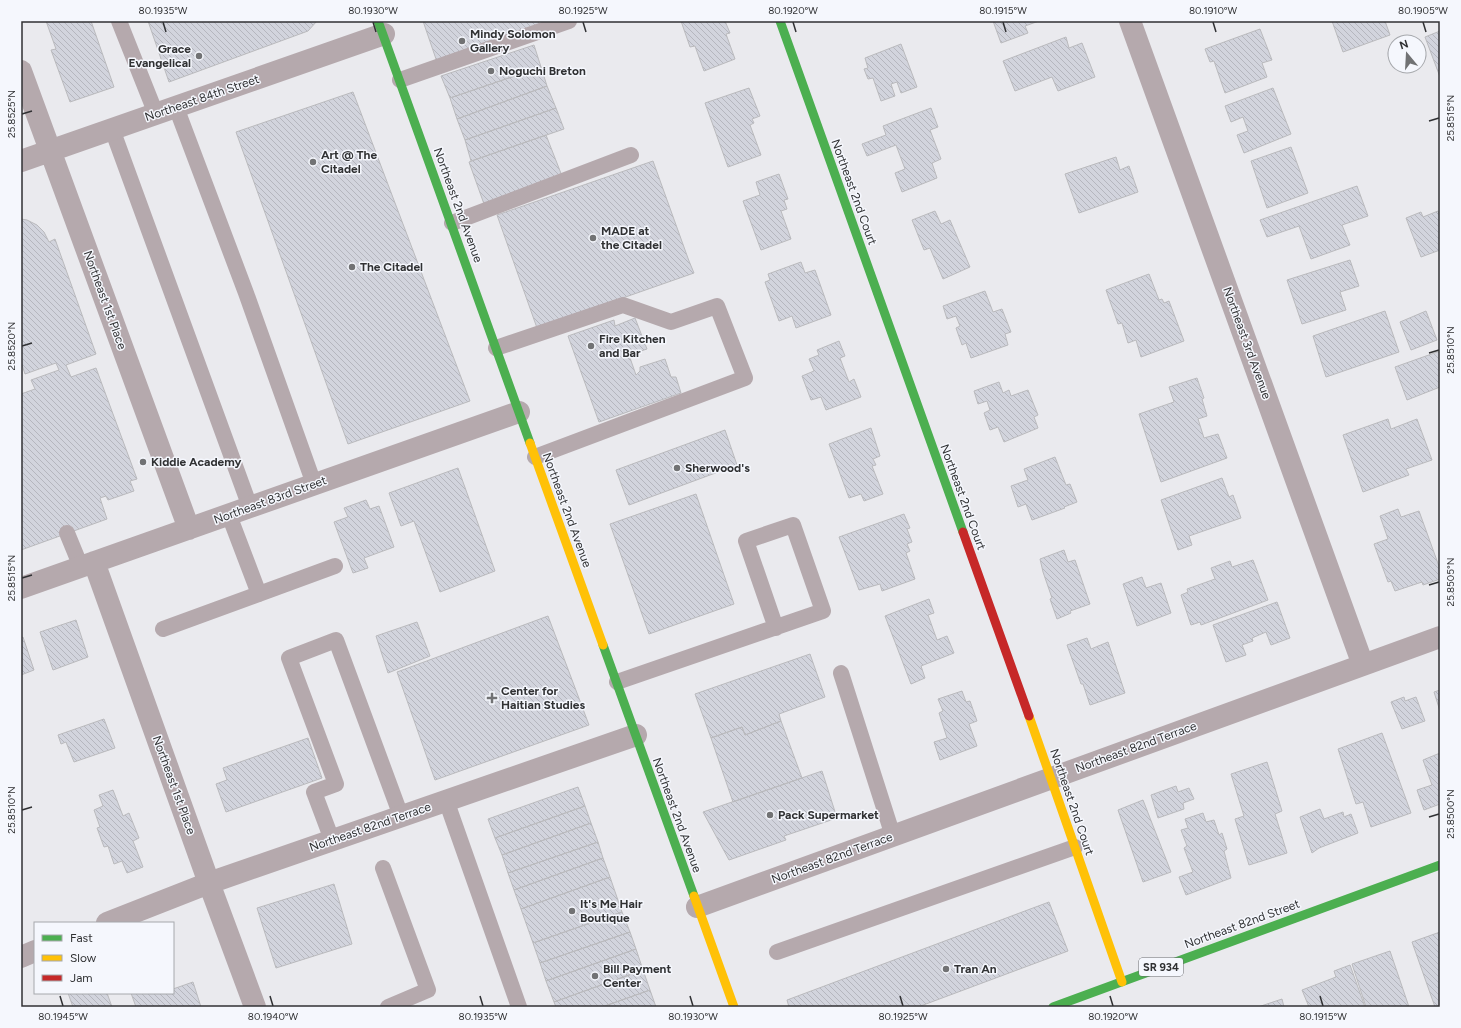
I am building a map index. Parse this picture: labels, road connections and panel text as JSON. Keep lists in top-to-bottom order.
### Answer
{
  "streets": {
    "main road": [
      "Northeast 2nd Court",
      "Northeast 2nd Avenue",
      "Northeast 82nd Street",
      "SR 934"
    ],
    "street": [
      "Northeast 84th Street",
      "Northeast 1st Place",
      "Northeast 3rd Avenue",
      "Northeast 83rd Street",
      "Northeast 82nd Terrace"
    ]
  },
  "crossings": [
    ["Northeast 84th Street", "Northeast 2nd Avenue"],
    ["Northeast 84th Street", "Northeast 1st Place"],
    ["Northeast 2nd Court", "Northeast 82nd Terrace"],
    ["Northeast 2nd Court", "Northeast 82nd Street"],
    ["Northeast 2nd Avenue", "Northeast 83rd Street"],
    ["Northeast 2nd Avenue", "Northeast 82nd Terrace"],
    ["Northeast 1st Place", "Northeast 83rd Street"],
    ["Northeast 1st Place", "Northeast 82nd Terrace"],
    ["Northeast 3rd Avenue", "Northeast 82nd Terrace"]
  ],
  "places": {
    "other": [
      "Mindy Solomon Gallery",
      "Grace Evangelical",
      "Noguchi Breton",
      "Art @ The Citadel",
      "MADE at the Citadel",
      "The Citadel",
      "Fire Kitchen and Bar",
      "Kiddie Academy",
      "Sherwood's",
      "Pack Supermarket",
      "It's Me Hair Boutique",
      "Tran An",
      "Bill Payment Center"
    ],
    "health": ["Center for Haitian Studies"]
  },
  "legend": ["Fast", "Slow", "Jam"],
  "north": "top",
  "coordinates": [
    "80.1935°W",
    "80.1930°W",
    "80.1925°W",
    "80.1920°W",
    "80.1915°W",
    "80.1910°W",
    "80.1905°W",
    "25.8525°N",
    "25.8515°N",
    "25.8520°N",
    "25.8510°N",
    "25.8505°N",
    "25.8500°N",
    "80.1945°W",
    "80.1940°W"
  ]
}
